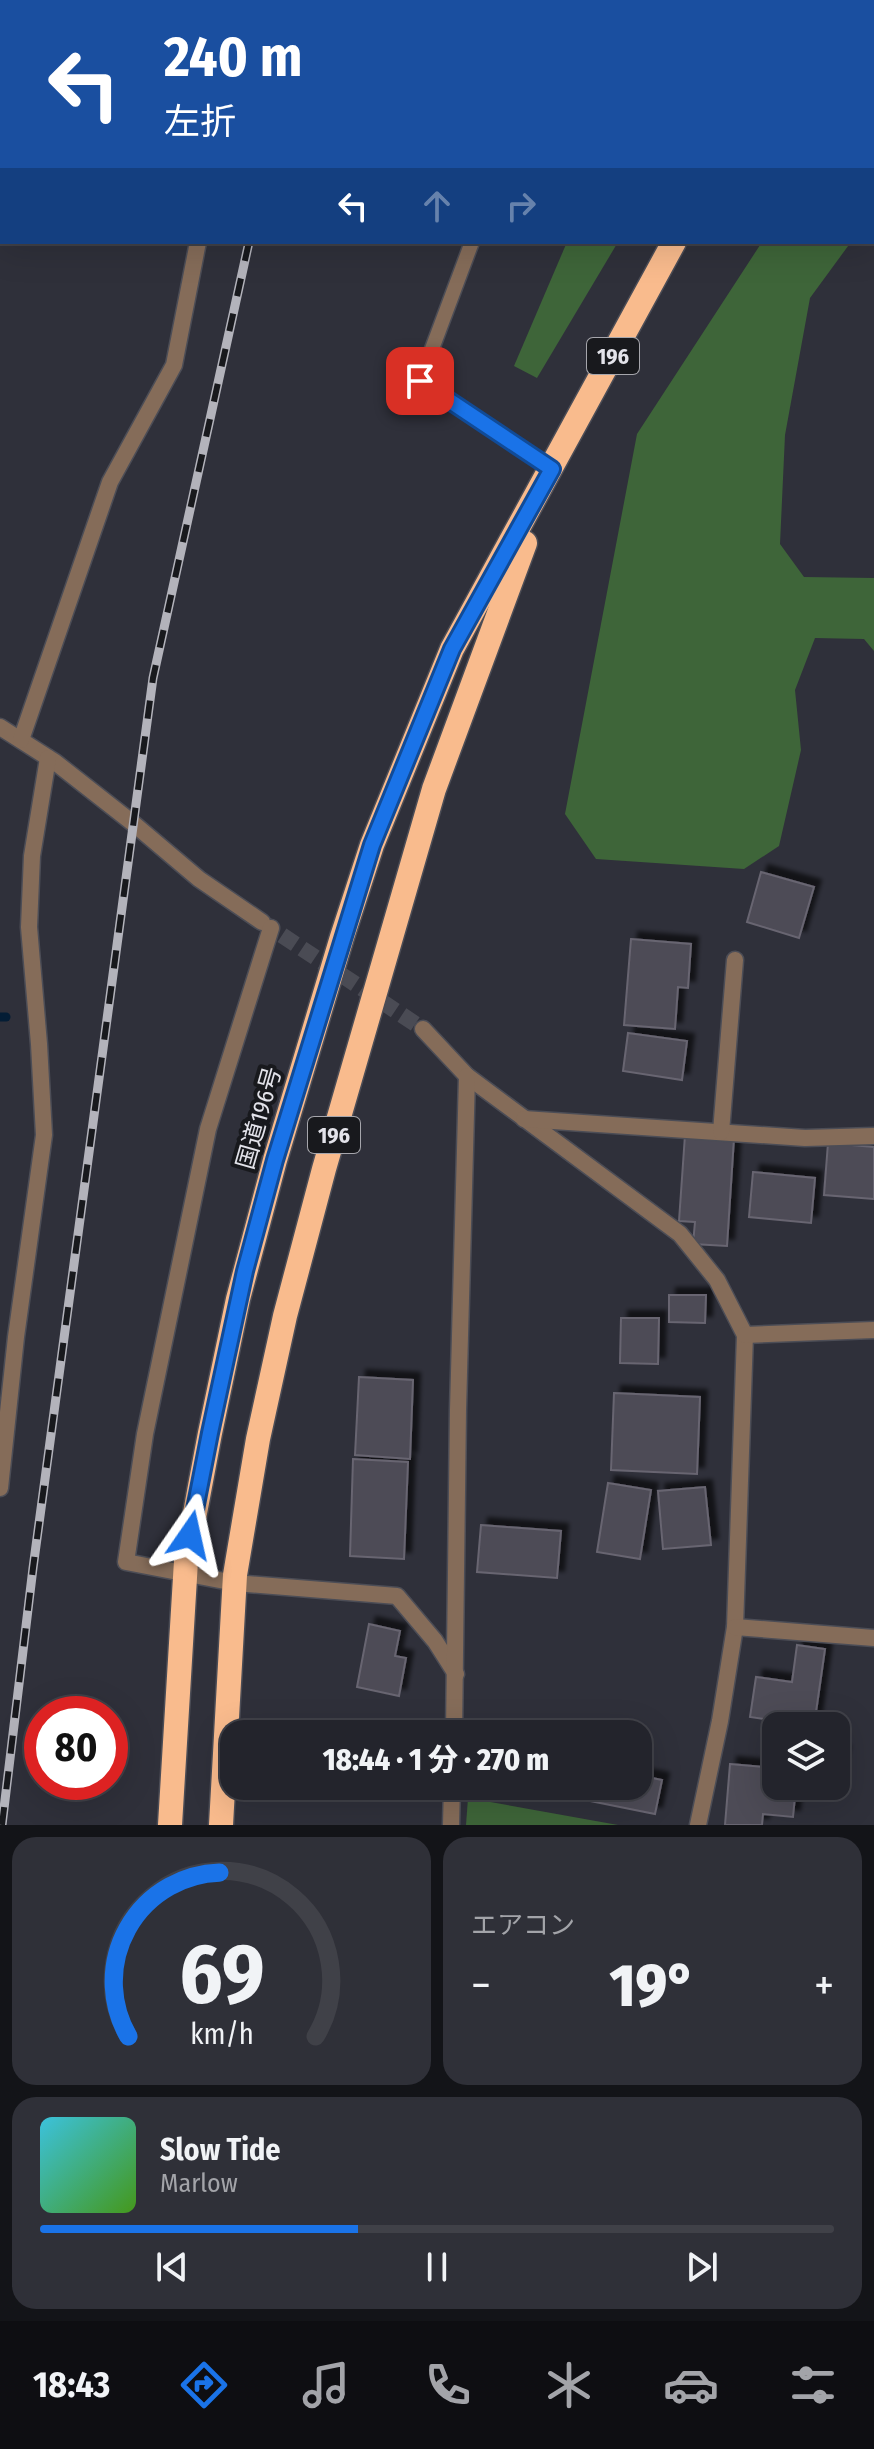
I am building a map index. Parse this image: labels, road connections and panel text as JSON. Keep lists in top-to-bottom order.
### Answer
{
  "streets": {
    "highway": ["196", "国道196号"]
  },
  "page": {
    "turn": ["240 m", "左折"],
    "limit": "80",
    "trip": "18:44 · 1 分 · 270 m",
    "tile": "エアコン",
    "heat": ["−", "19°", "+"],
    "song": ["Slow Tide", "Marlow"],
    "tabs": "18:43",
    "gauge": ["69", "km/h"]
  }
}
